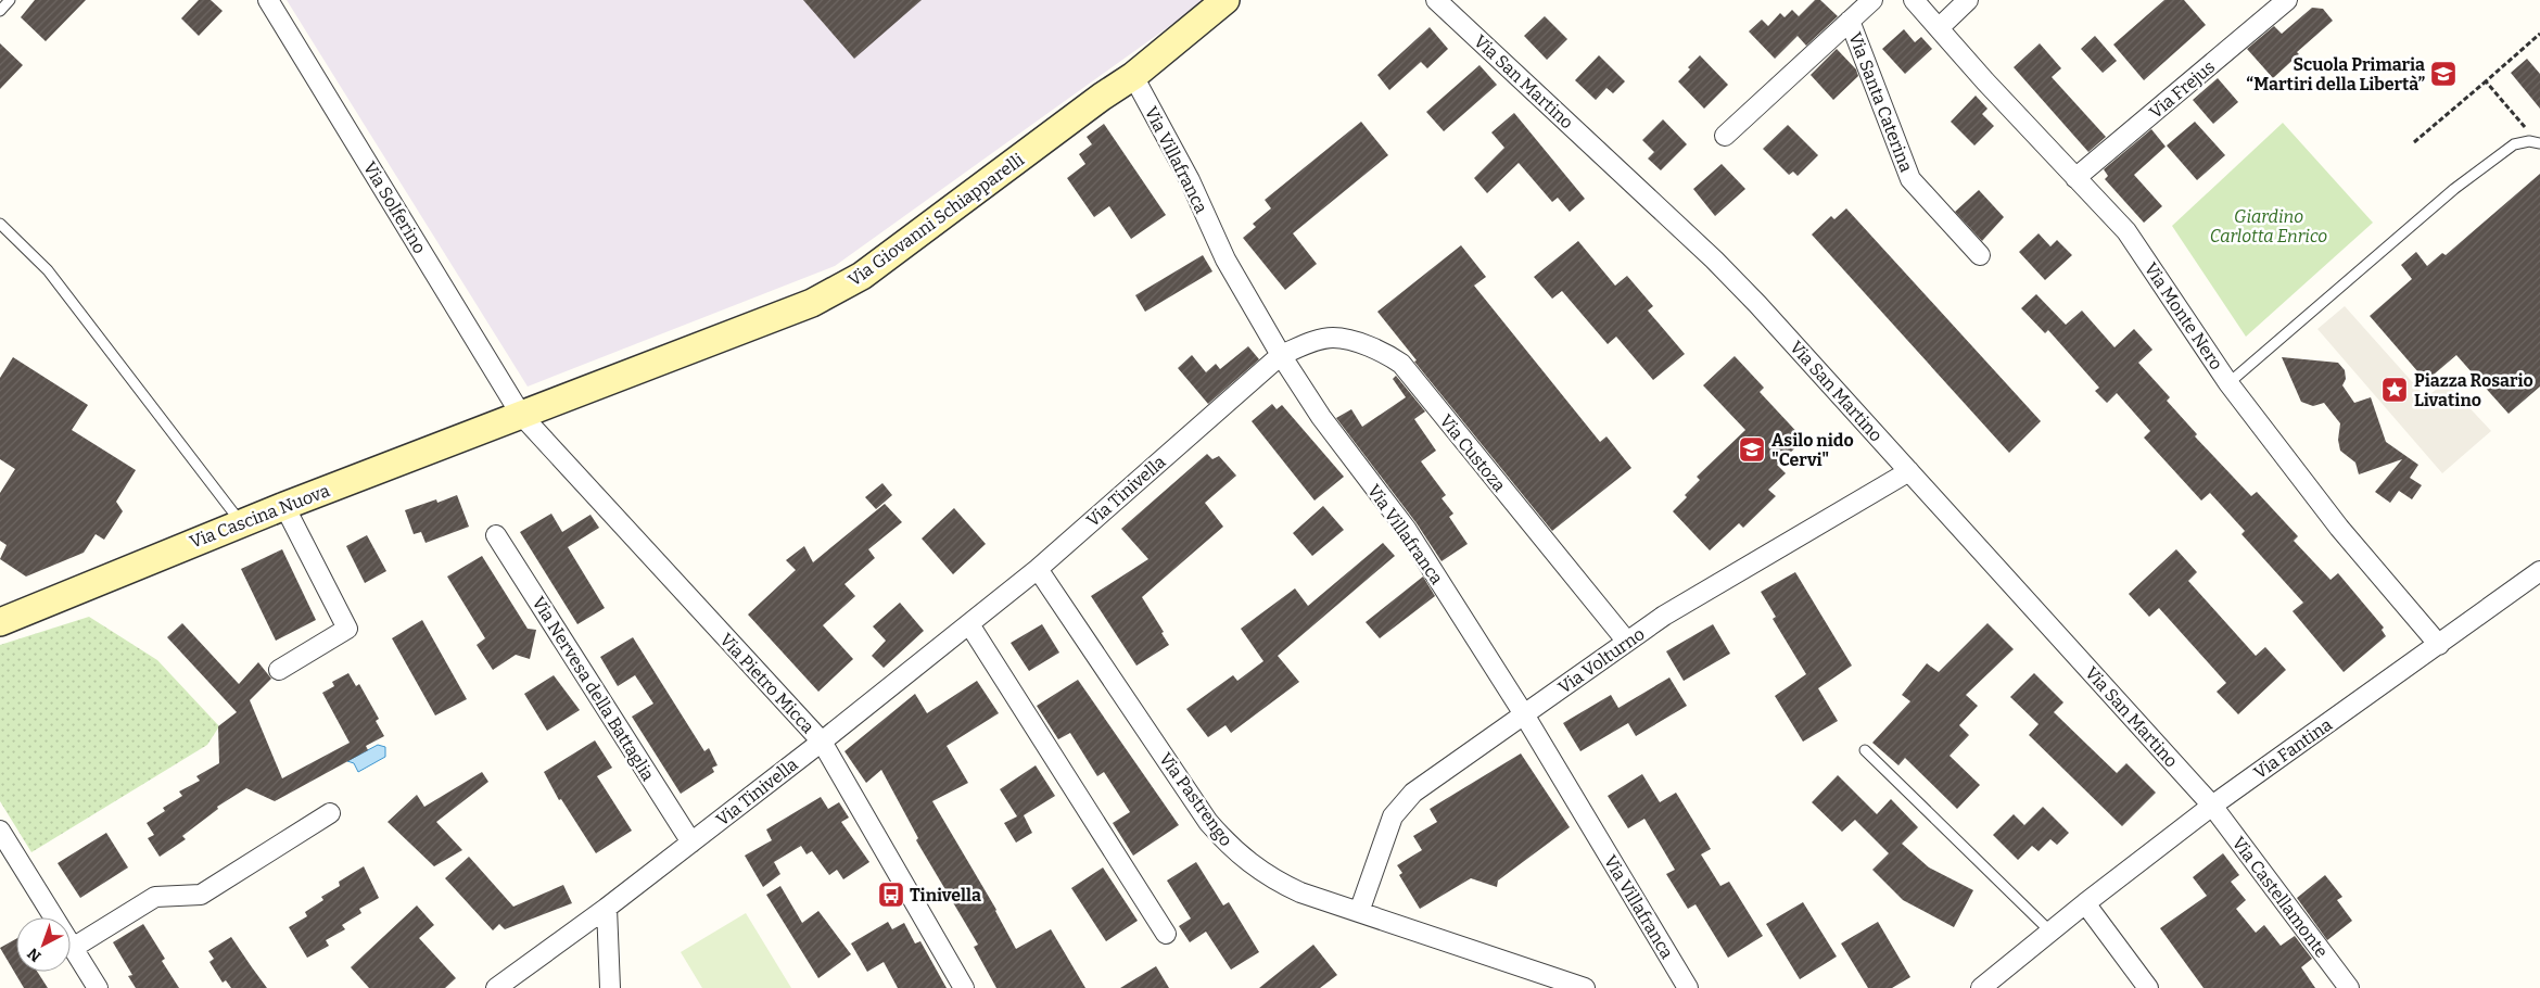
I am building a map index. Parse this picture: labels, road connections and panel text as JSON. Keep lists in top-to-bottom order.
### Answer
{
  "streets": {
    "street": [
      "Via San Martino",
      "Via Frejus",
      "Via Santa Caterina",
      "Via Villafranca",
      "Via Solferino",
      "Via Giovanni Schiapparelli",
      "Via Monte Nero",
      "Via Custoza",
      "Via Tinivella",
      "Via Cascina Nuova",
      "Via Volturno",
      "Via Pietro Micca",
      "Via Nervesa della Battaglia",
      "Via Fantina",
      "Via Pastrengo",
      "Via Castellamonte"
    ]
  },
  "crossings": [
    ["Via San Martino", "Via Volturno"],
    ["Via San Martino", "Via Fantina"],
    ["Via San Martino", "Via Castellamonte"],
    ["Via Frejus", "Via Monte Nero"],
    ["Via Villafranca", "Via Giovanni Schiapparelli"],
    ["Via Villafranca", "Via Custoza"],
    ["Via Villafranca", "Via Tinivella"],
    ["Via Villafranca", "Via Volturno"],
    ["Via Solferino", "Via Giovanni Schiapparelli"],
    ["Via Solferino", "Via Cascina Nuova"],
    ["Via Solferino", "Via Pietro Micca"],
    ["Via Giovanni Schiapparelli", "Via Cascina Nuova"],
    ["Via Giovanni Schiapparelli", "Via Pietro Micca"],
    ["Via Monte Nero", "Via Fantina"],
    ["Via Custoza", "Via Tinivella"],
    ["Via Custoza", "Via Volturno"],
    ["Via Tinivella", "Via Pietro Micca"],
    ["Via Tinivella", "Via Nervesa della Battaglia"],
    ["Via Tinivella", "Via Pastrengo"],
    ["Via Cascina Nuova", "Via Pietro Micca"],
    ["Via Volturno", "Via Pastrengo"],
    ["Via Fantina", "Via Castellamonte"]
  ],
  "parks": ["Giardino Carlotta Enrico"],
  "places": {
    "school or university": ["Scuola Primaria “Martiri della Libertà”", "Asilo nido \"Cervi\""],
    "place": ["Piazza Rosario Livatino"],
    "bus stop": ["Tinivella"]
  },
  "north": "bottom left"
}
